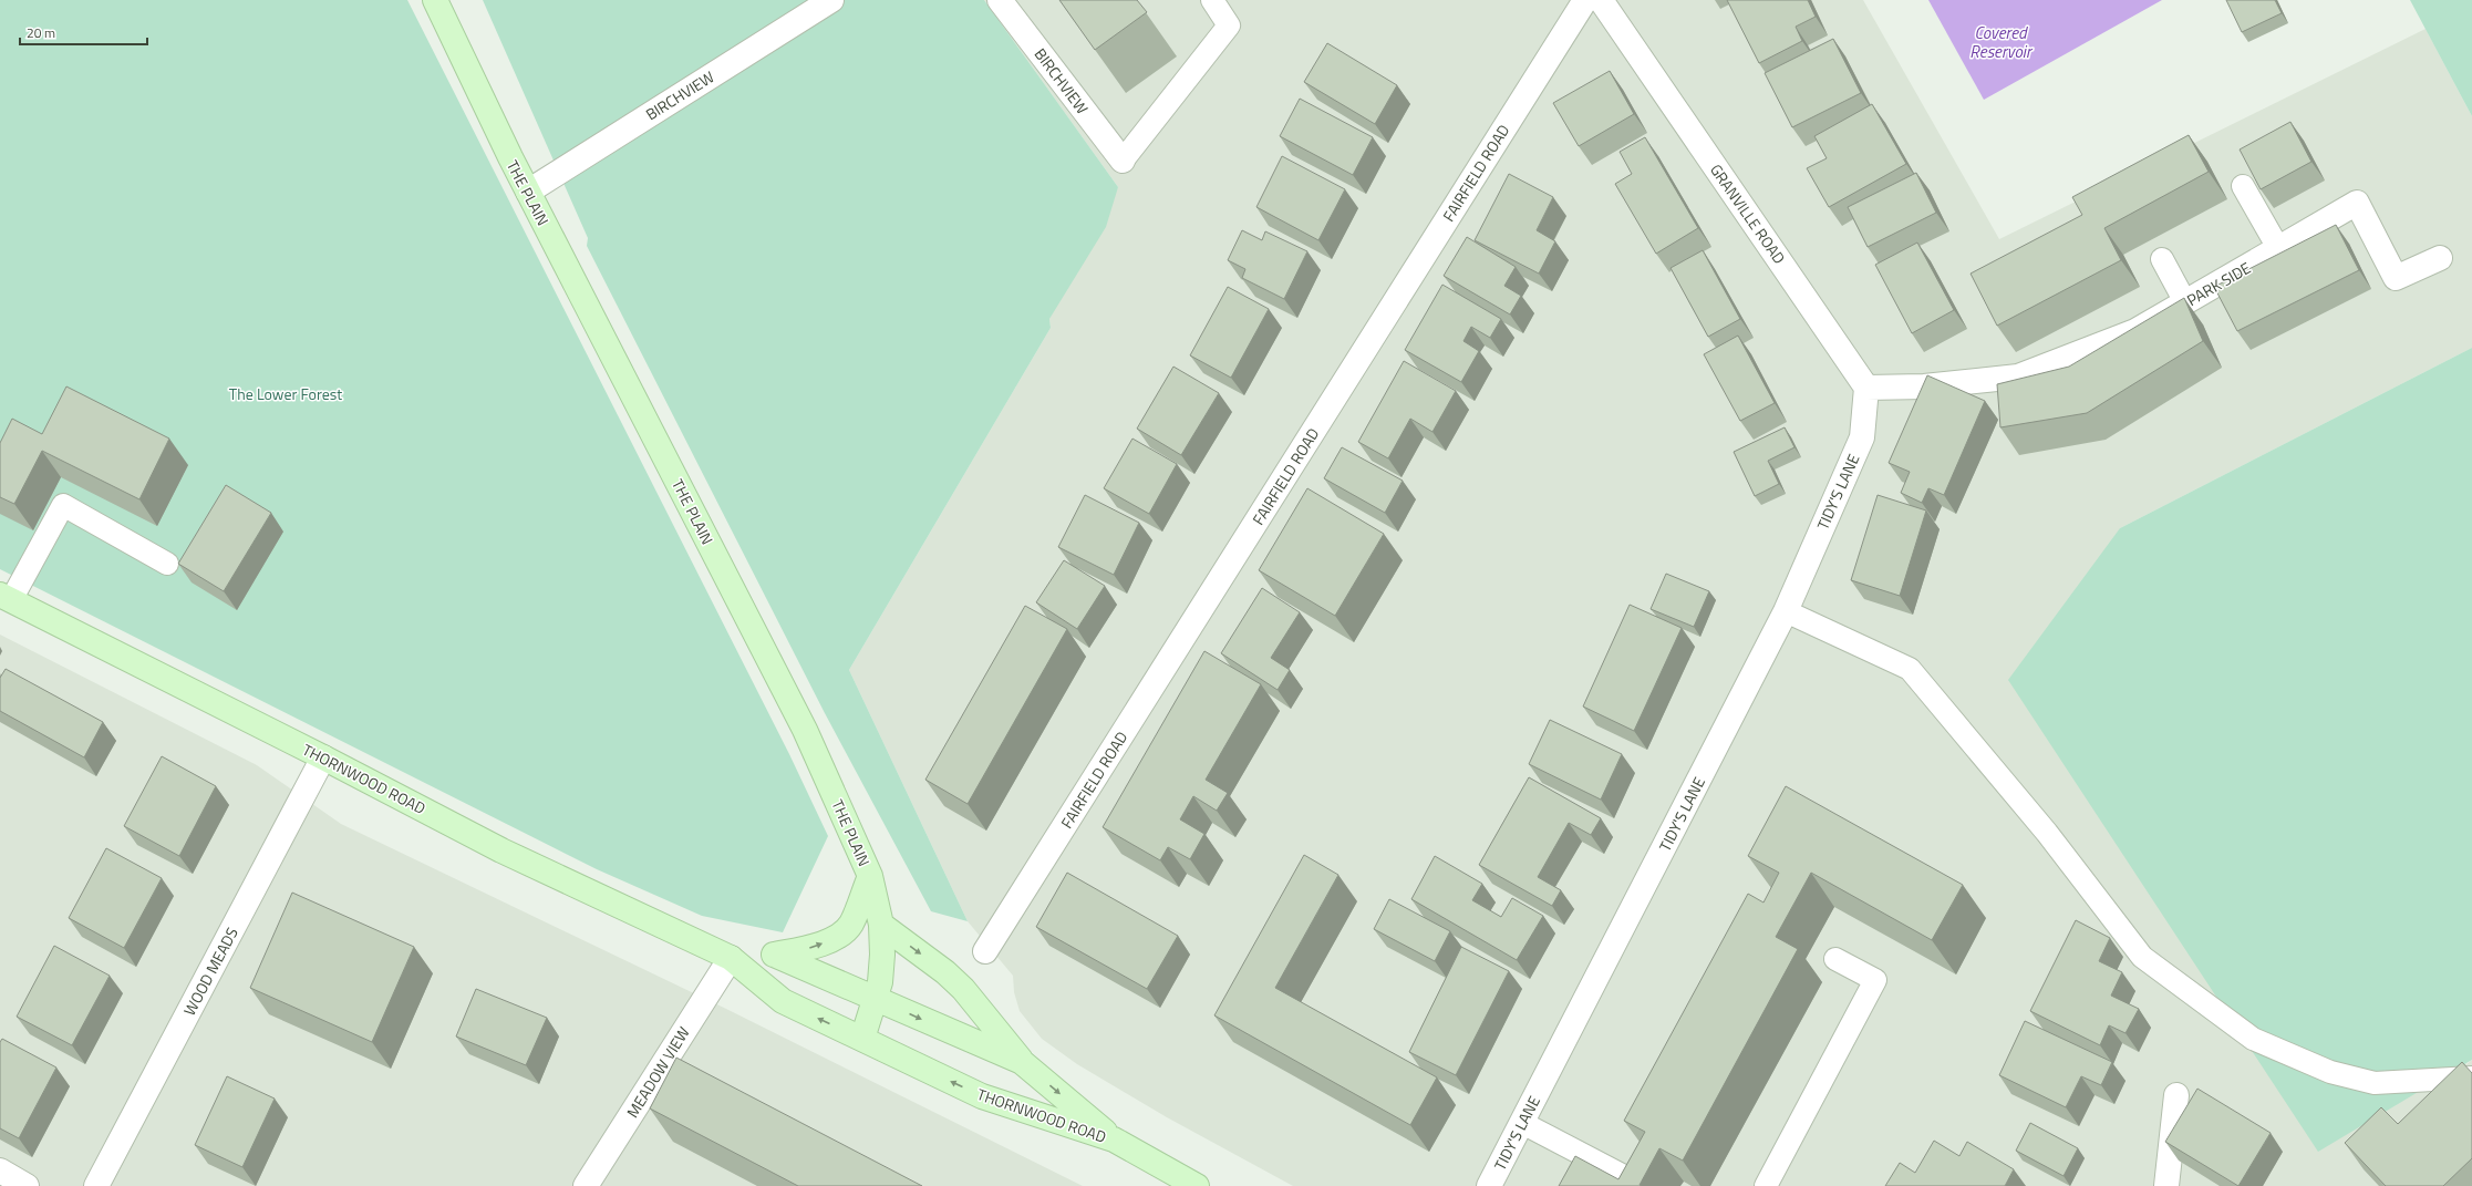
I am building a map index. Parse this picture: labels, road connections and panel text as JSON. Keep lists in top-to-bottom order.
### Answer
{
  "streets": {
    "main road": ["THE PLAIN", "THORNWOOD ROAD"],
    "street": [
      "BIRCHVIEW",
      "FAIRFIELD ROAD",
      "GRANVILLE ROAD",
      "PARK SIDE",
      "TIDY'S LANE",
      "WOOD MEADS",
      "MEADOW VIEW"
    ]
  },
  "crossings": [
    ["BIRCHVIEW", "THE PLAIN"],
    ["THE PLAIN", "THORNWOOD ROAD"],
    ["GRANVILLE ROAD", "PARK SIDE"],
    ["GRANVILLE ROAD", "TIDY'S LANE"],
    ["PARK SIDE", "TIDY'S LANE"],
    ["THORNWOOD ROAD", "WOOD MEADS"],
    ["THORNWOOD ROAD", "MEADOW VIEW"]
  ],
  "water": ["Covered Reservoir"],
  "parks": ["The Lower Forest"],
  "scale_bar": "20 m"
}
